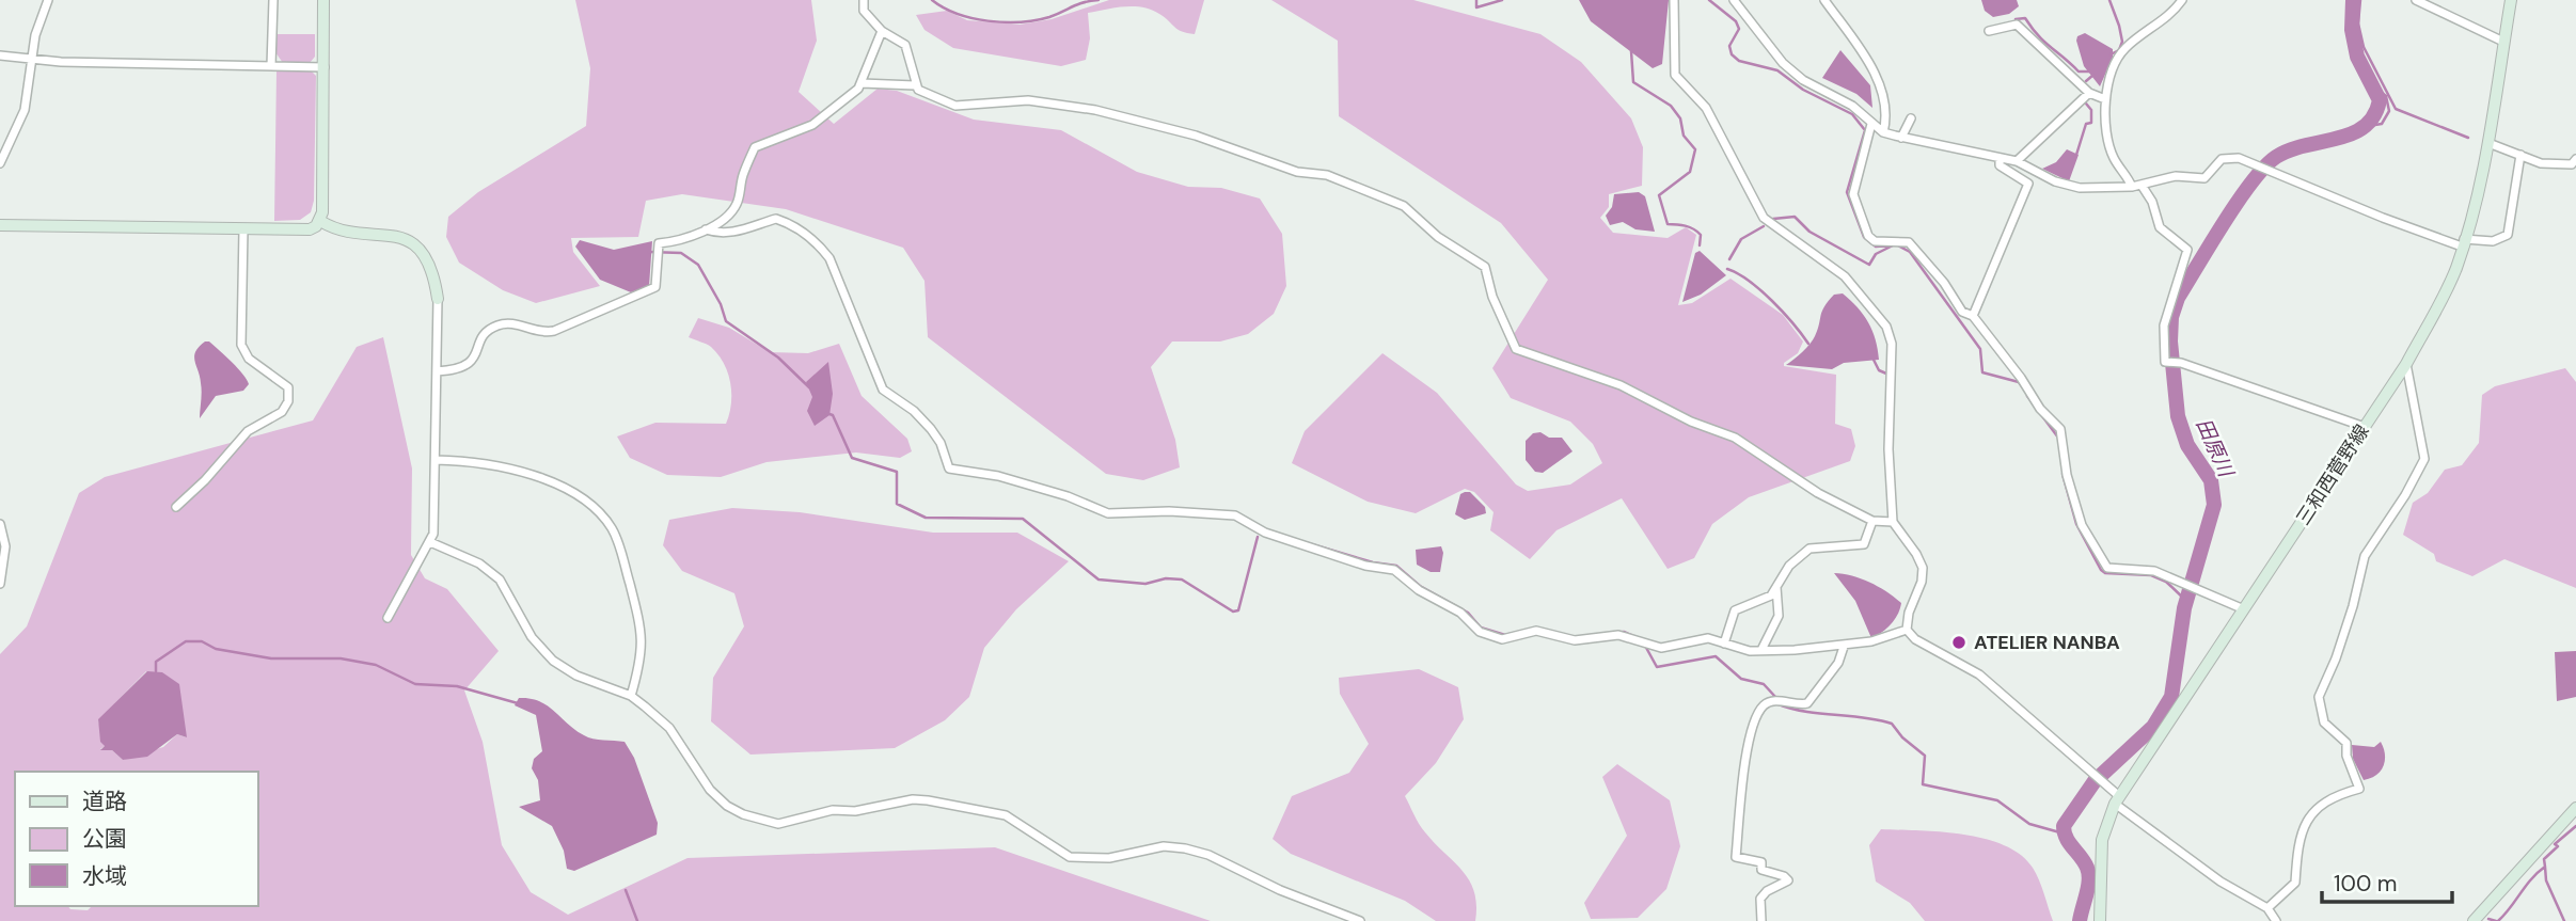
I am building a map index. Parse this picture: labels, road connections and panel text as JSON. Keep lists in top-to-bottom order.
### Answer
{
  "streets": {
    "main road": ["三和西菅野線"]
  },
  "water": ["田原川"],
  "places": ["ATELIER NANBA"],
  "legend": ["道路", "公園", "水域"],
  "scale_bar": "100 m"
}
